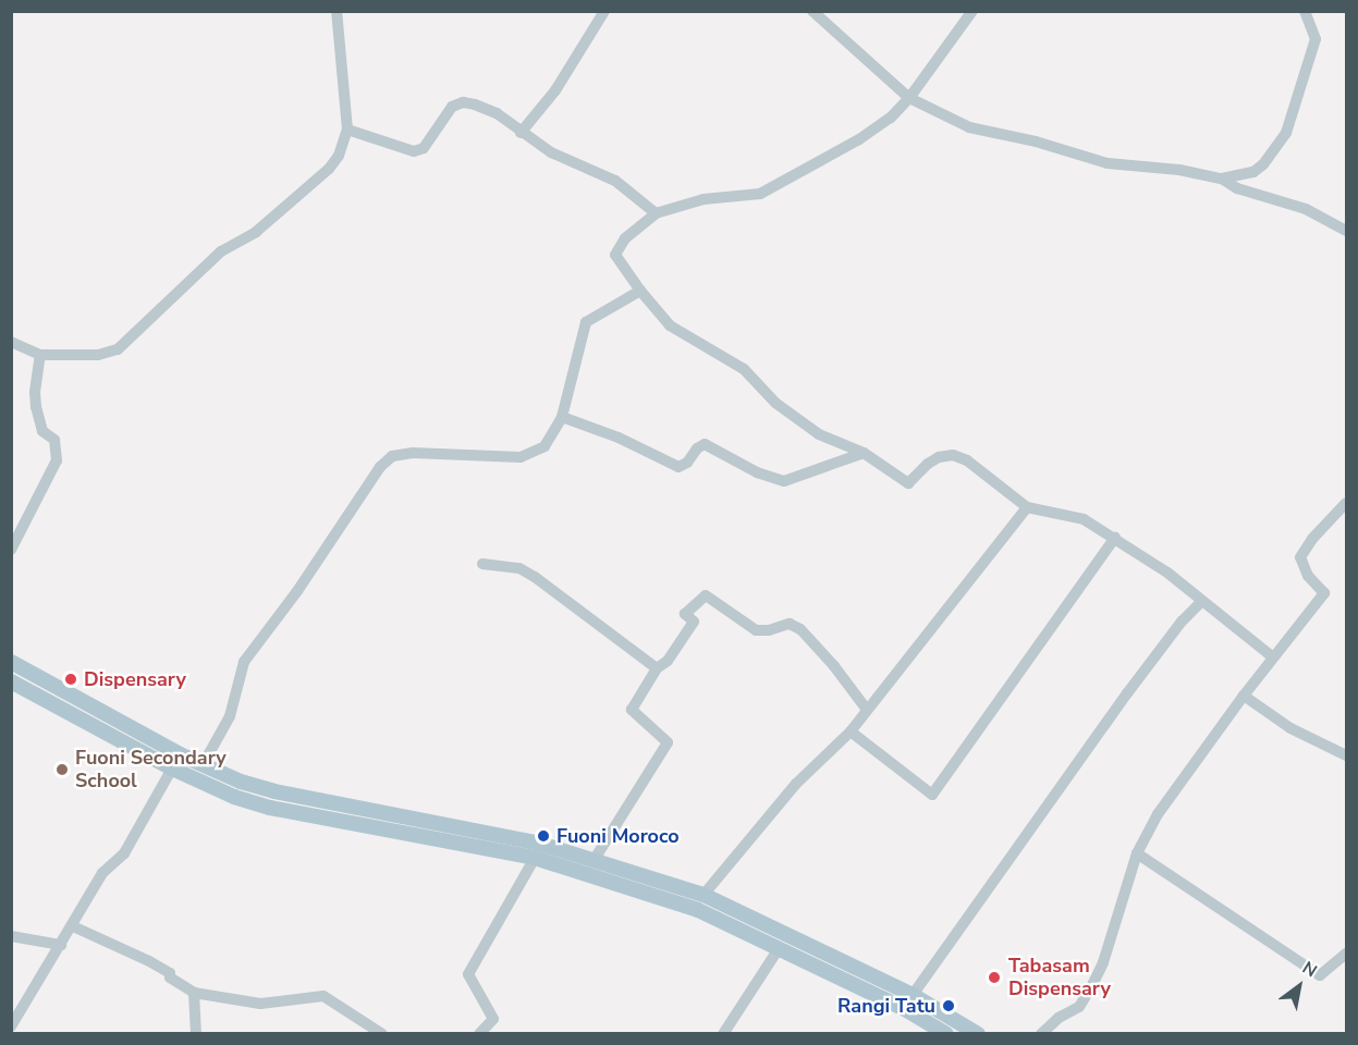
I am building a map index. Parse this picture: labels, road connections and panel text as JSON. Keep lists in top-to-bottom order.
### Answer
{
  "places": [
    "Dispensary",
    "Fuoni Secondary School",
    "Fuoni Moroco",
    "Tabasam Dispensary",
    "Rangi Tatu"
  ],
  "north": "top right"
}
